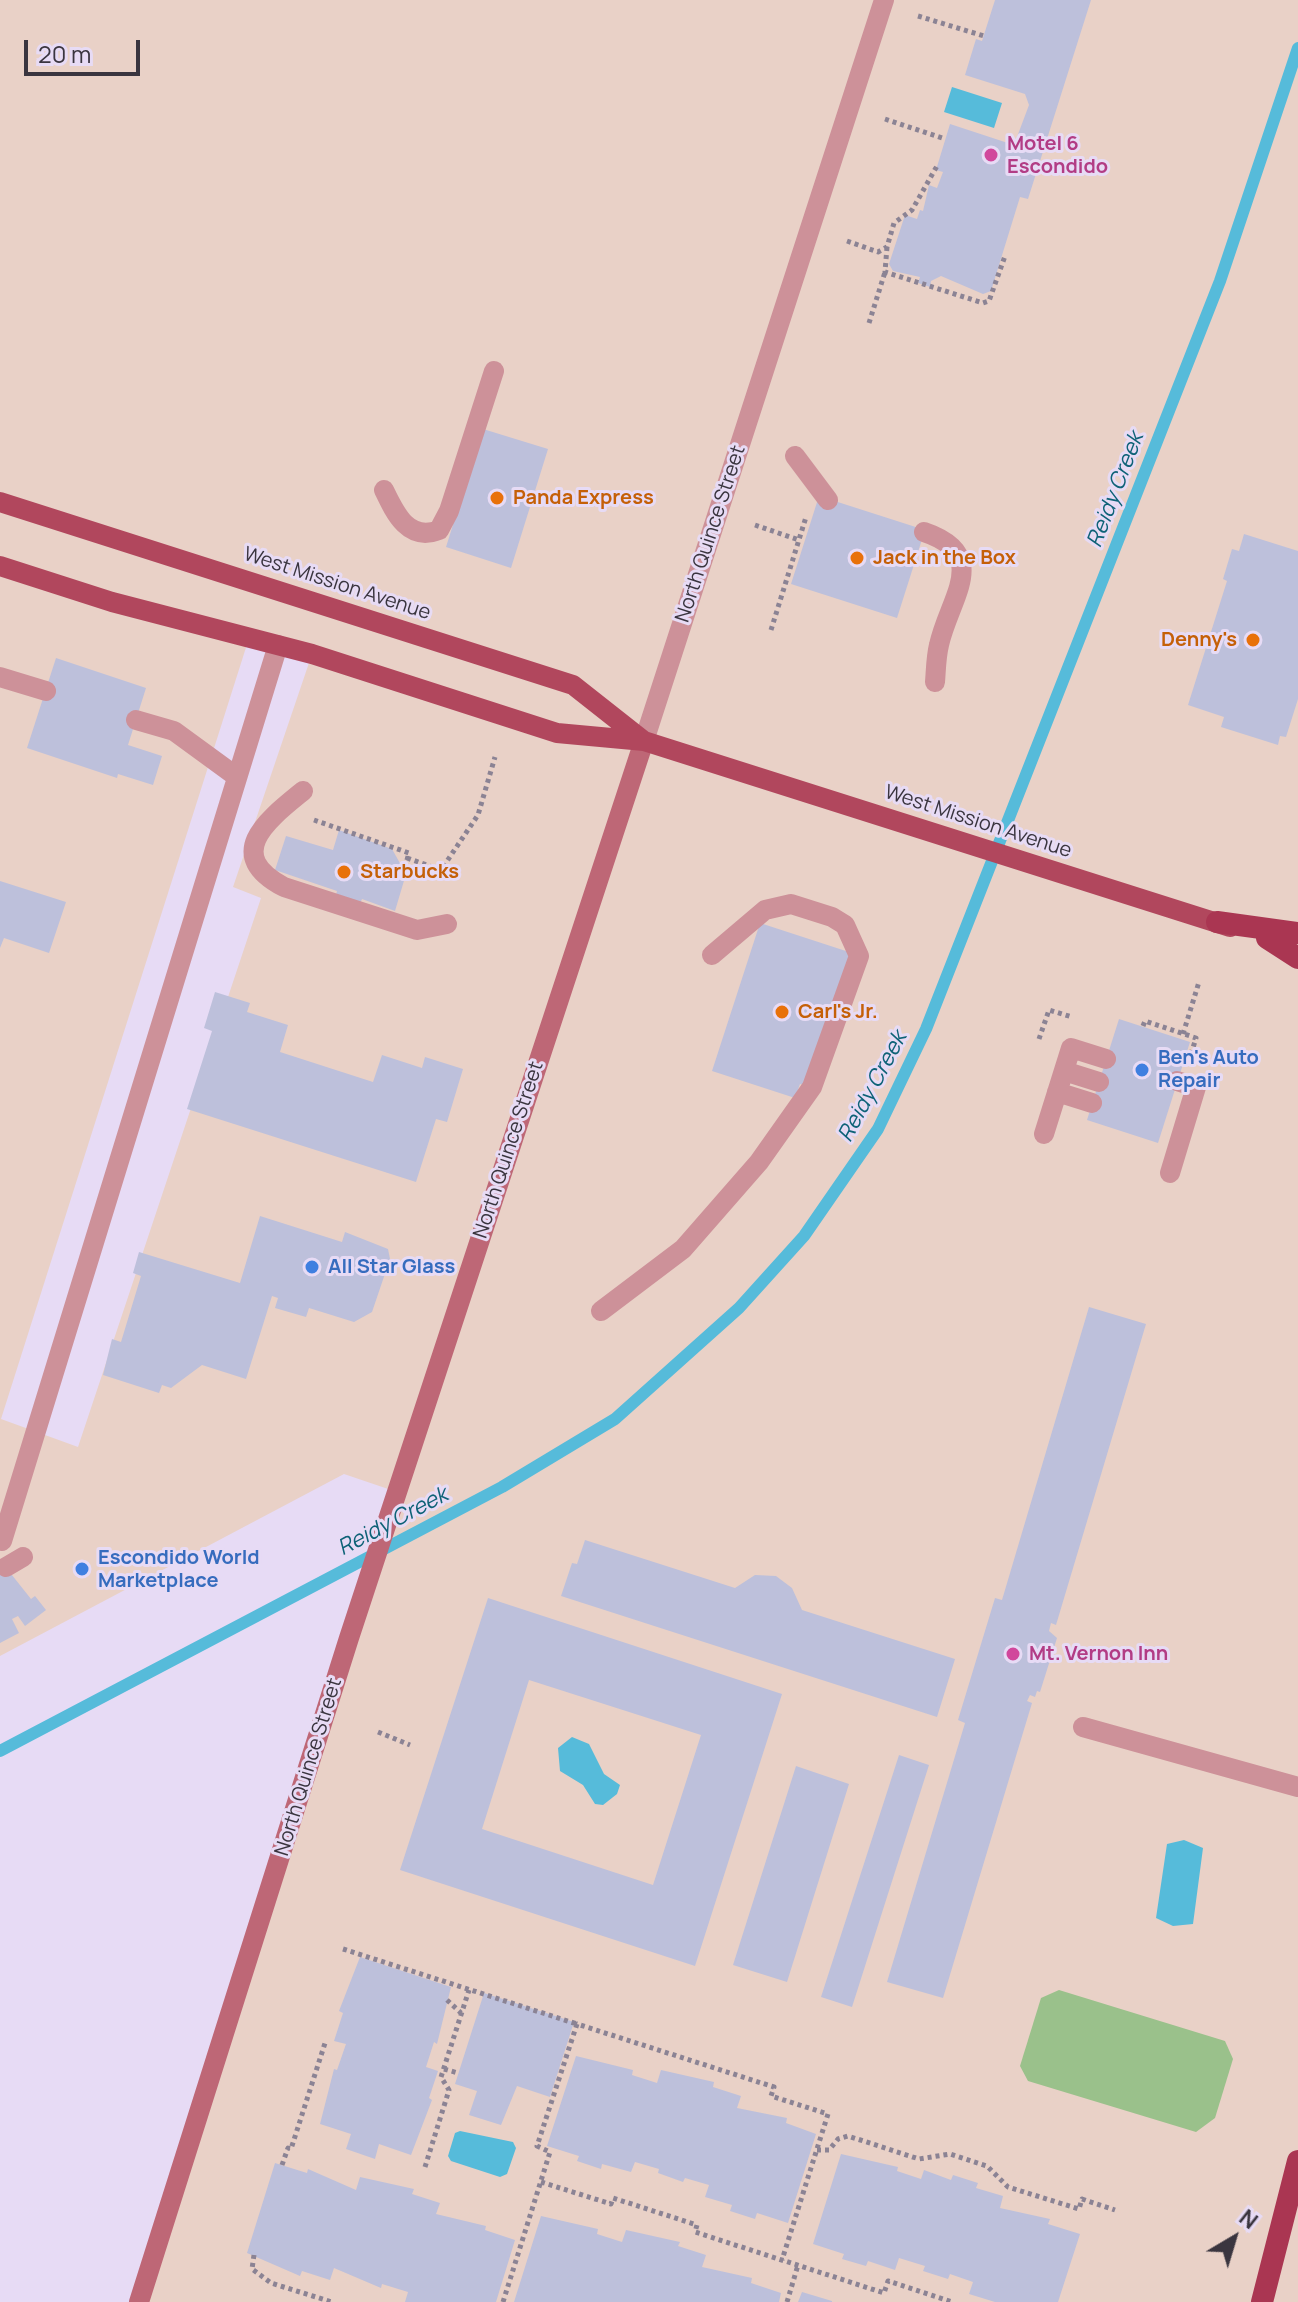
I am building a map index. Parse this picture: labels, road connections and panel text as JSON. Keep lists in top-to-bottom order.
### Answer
{
  "streets": {
    "main road": ["North Quince Street", "West Mission Avenue"]
  },
  "crossings": [
    ["North Quince Street", "West Mission Avenue"]
  ],
  "water": ["Reidy Creek"],
  "places": [
    "Motel 6 Escondido",
    "Panda Express",
    "Jack in the Box",
    "Denny's",
    "Starbucks",
    "Carl's Jr.",
    "Ben's Auto Repair",
    "All Star Glass",
    "Escondido World Marketplace",
    "Mt. Vernon Inn"
  ],
  "scale_bar": "20 m",
  "north": "top right"
}
